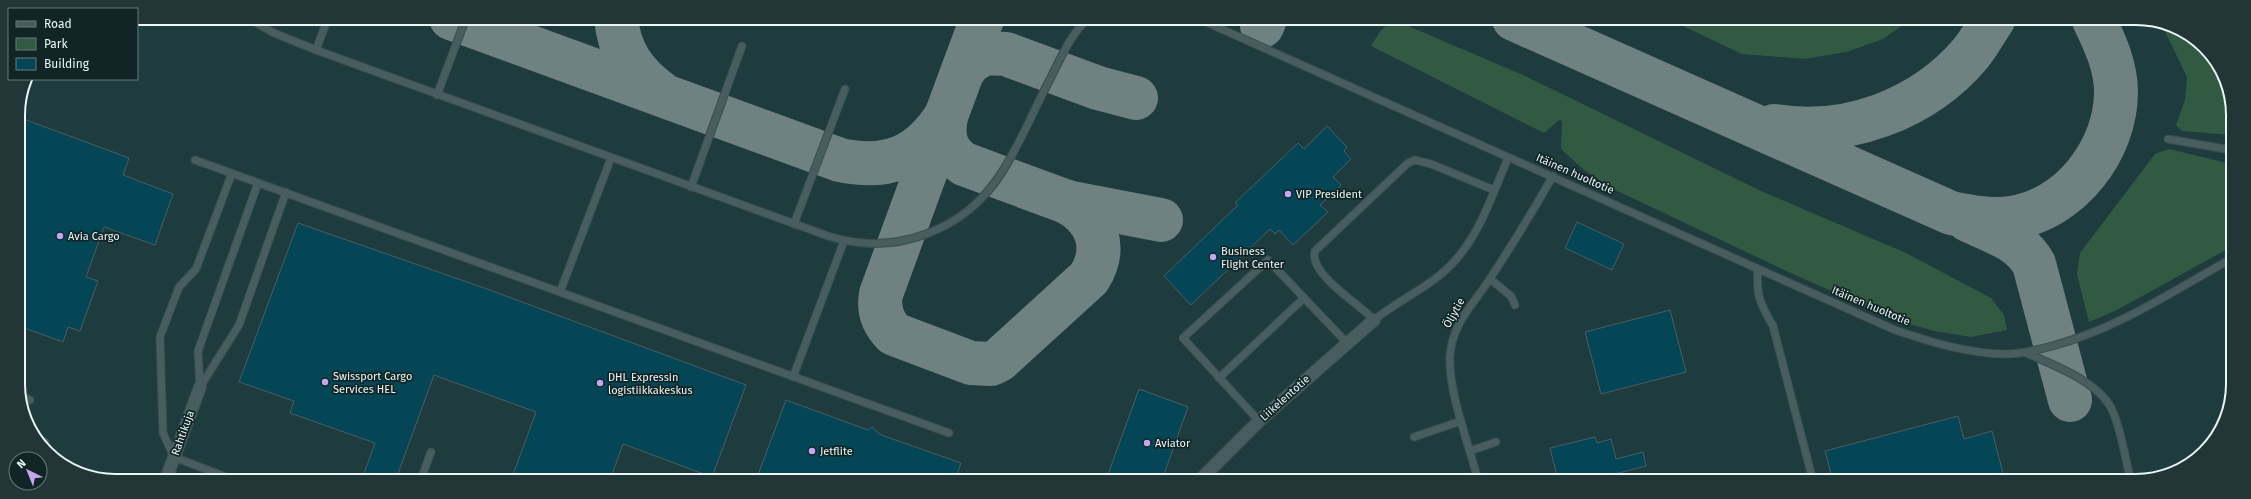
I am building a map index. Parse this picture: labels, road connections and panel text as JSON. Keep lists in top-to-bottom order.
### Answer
{
  "streets": {
    "street": ["Liikelentotie", "Rahtikuja"],
    "lane": ["Itäinen huoltotie", "Öljytie"]
  },
  "crossings": [
    ["Itäinen huoltotie", "Öljytie"]
  ],
  "places": [
    "VIP President",
    "Avia Cargo",
    "Business Flight Center",
    "Swissport Cargo Services HEL",
    "DHL Expressin logistiikkakeskus",
    "Aviator",
    "Jetflite"
  ],
  "legend": ["Road", "Park", "Building"],
  "north": "top left"
}
